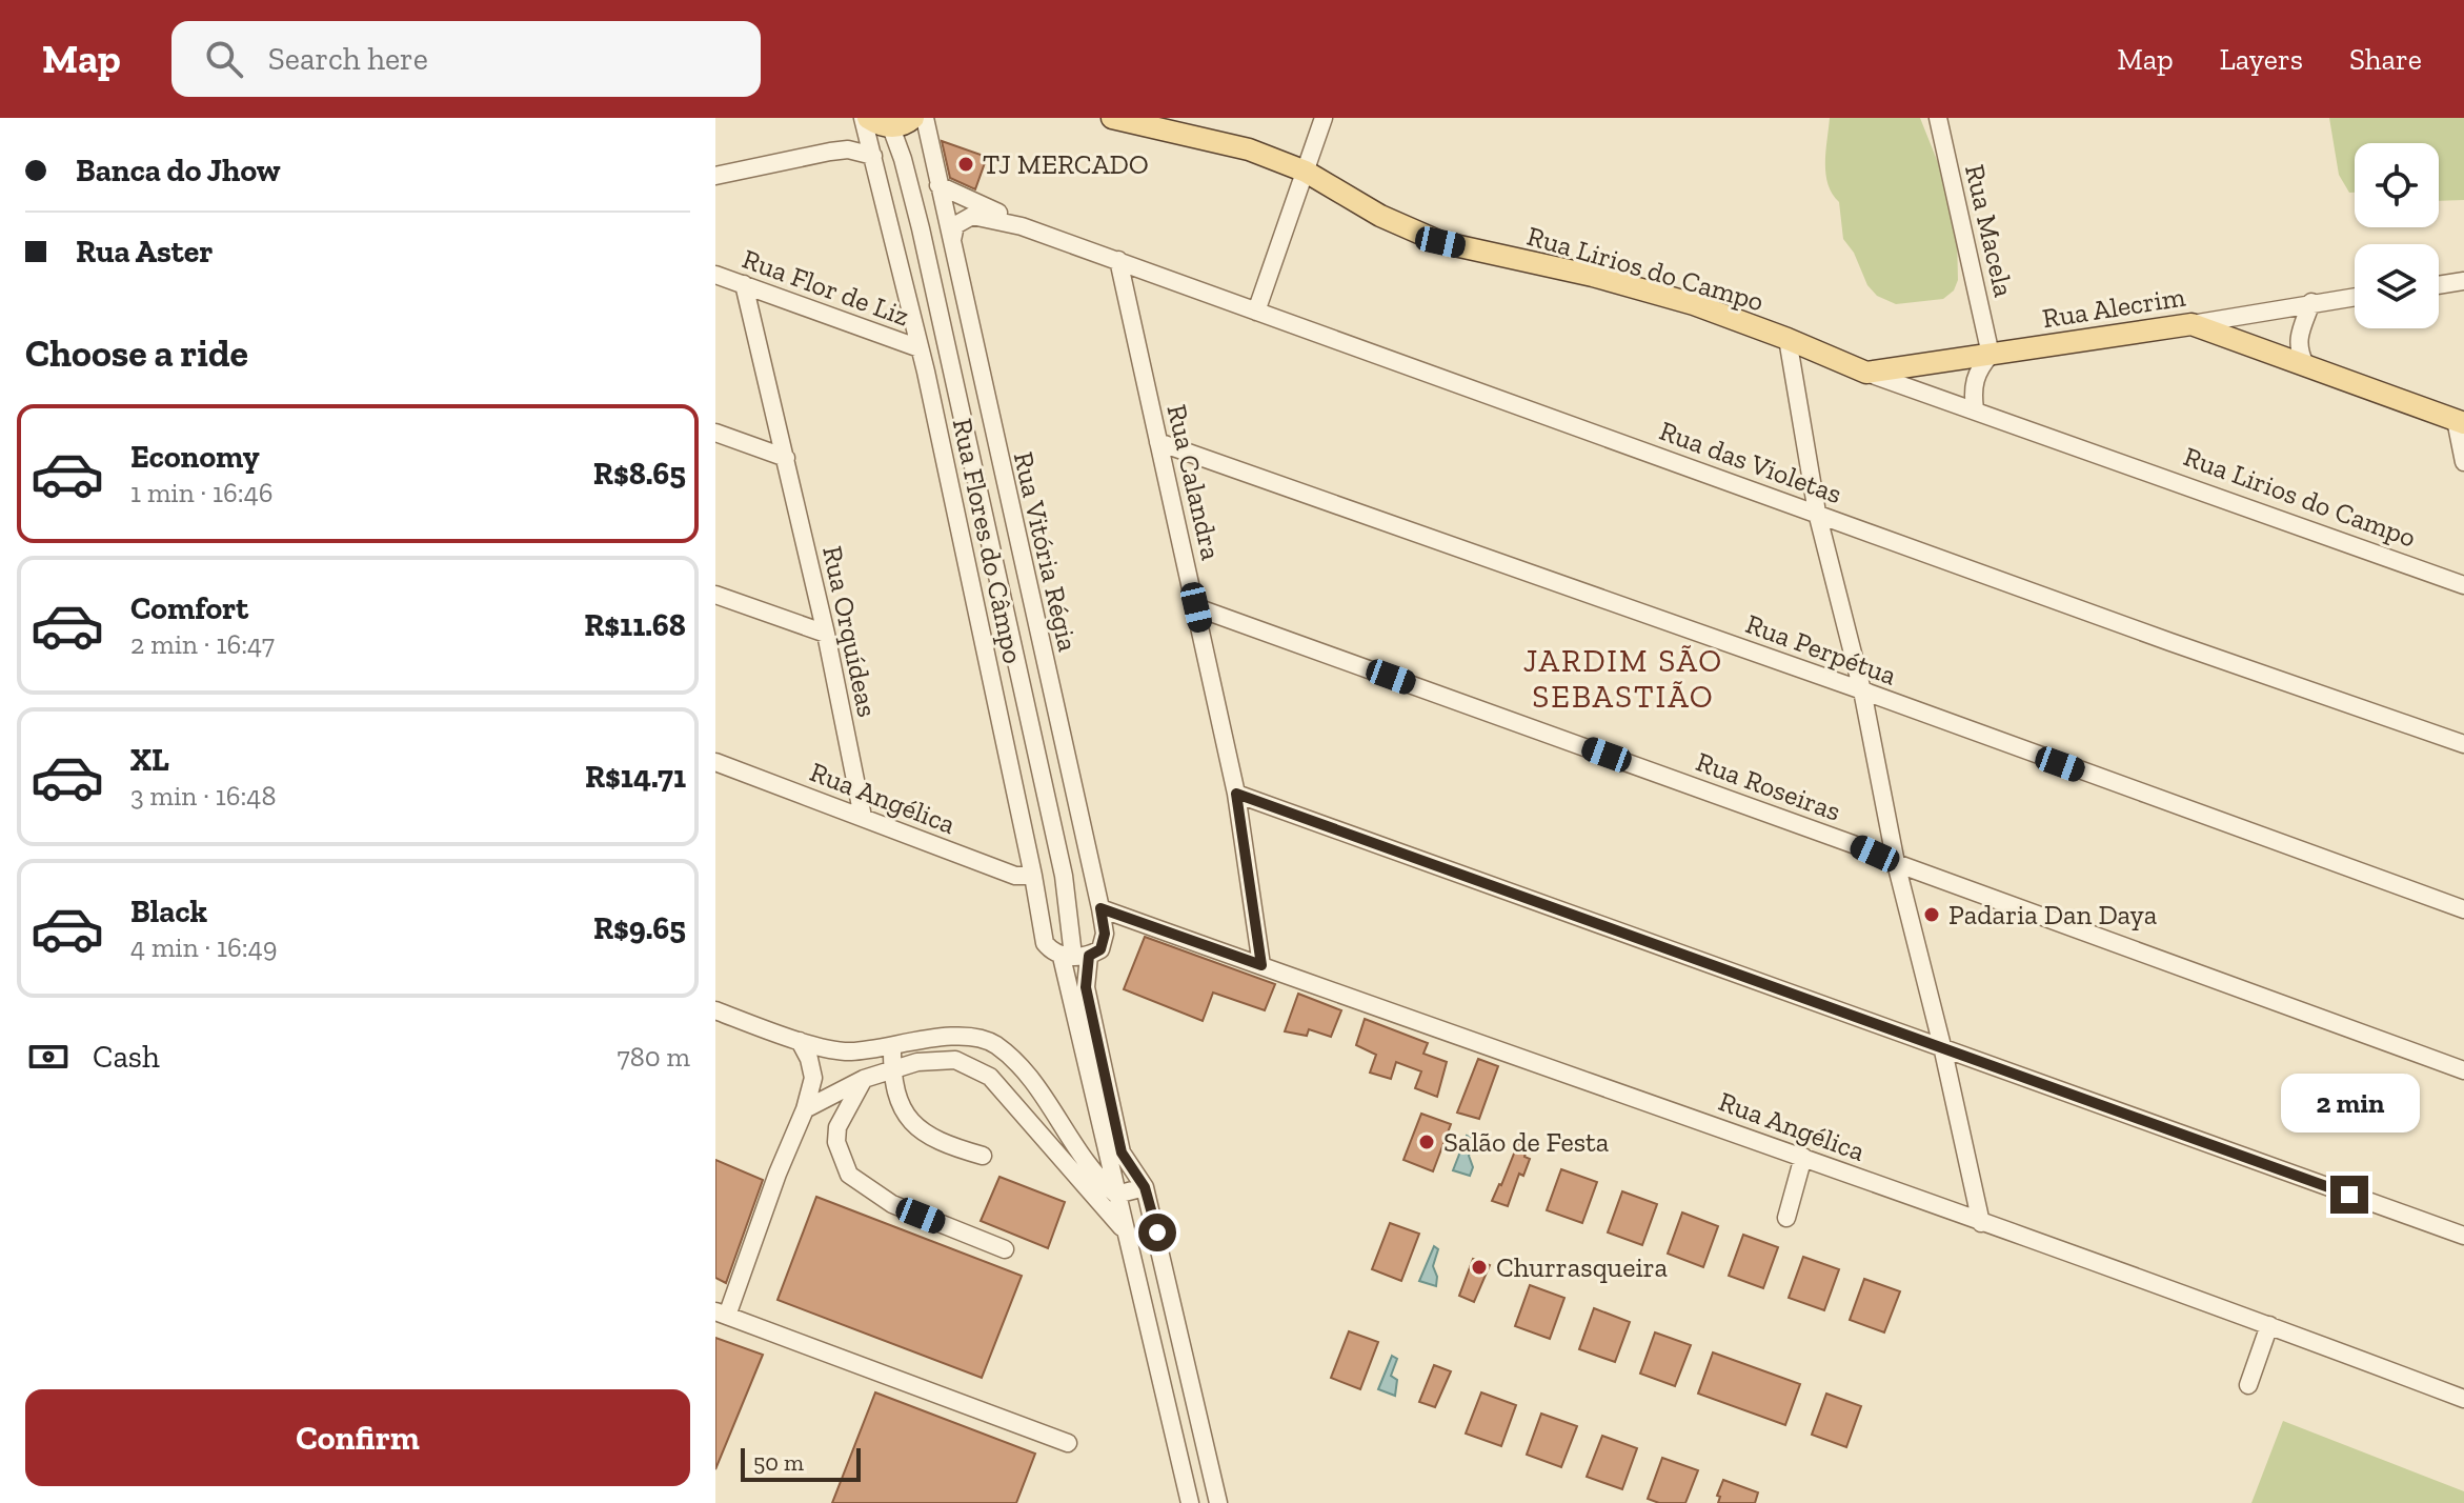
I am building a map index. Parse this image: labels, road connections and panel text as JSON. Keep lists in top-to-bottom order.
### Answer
{
  "streets": {
    "main road": ["Rua Lirios do Campo", "Rua Alecrim"],
    "street": [
      "Rua Macela",
      "Rua Flor de Liz",
      "Rua das Violetas",
      "Rua Calandra",
      "Rua Flores do Câmpo",
      "Rua Vitória Régia",
      "Rua Orquídeas",
      "Rua Perpétua",
      "Rua Roseiras",
      "Rua Angélica"
    ]
  },
  "crossings": [
    ["Rua Macela", "Rua Alecrim"],
    ["Rua Lirios do Campo", "Rua Alecrim"],
    ["Rua Flor de Liz", "Rua Flores do Câmpo"],
    ["Rua Flor de Liz", "Rua Orquídeas"],
    ["Rua das Violetas", "Rua Calandra"],
    ["Rua das Violetas", "Rua Vitória Régia"],
    ["Rua Calandra", "Rua Perpétua"],
    ["Rua Calandra", "Rua Roseiras"],
    ["Rua Calandra", "Rua Angélica"],
    ["Rua Flores do Câmpo", "Rua Vitória Régia"],
    ["Rua Flores do Câmpo", "Rua Angélica"],
    ["Rua Vitória Régia", "Rua Angélica"],
    ["Rua Orquídeas", "Rua Angélica"]
  ],
  "districts": ["JARDIM SÃO SEBASTIÃO"],
  "places": [
    "TJ MERCADO",
    "Padaria Dan Daya",
    "Salão de Festa",
    "Churrasqueira"
  ],
  "scale_bar": "50 m",
  "page": {
    "header": "Map",
    "search": "Search here",
    "nav": ["Map", "Layers", "Share"],
    "banner": ["Banca do Jhow", "Rua Aster"],
    "heading": "Choose a ride",
    "list": [
      {
        "name": "Economy",
        "note": "1 min · 16:46",
        "value": "R$8.65"
      },
      {
        "name": "Comfort",
        "note": "2 min · 16:47",
        "value": "R$11.68"
      },
      {
        "name": "XL",
        "note": "3 min · 16:48",
        "value": "R$14.71"
      },
      {
        "name": "Black",
        "note": "4 min · 16:49",
        "value": "R$9.65"
      }
    ],
    "pay": ["Cash", "780 m"],
    "bubble": "2 min",
    "buttons": "Confirm",
    "scale": "50 m"
  }
}
